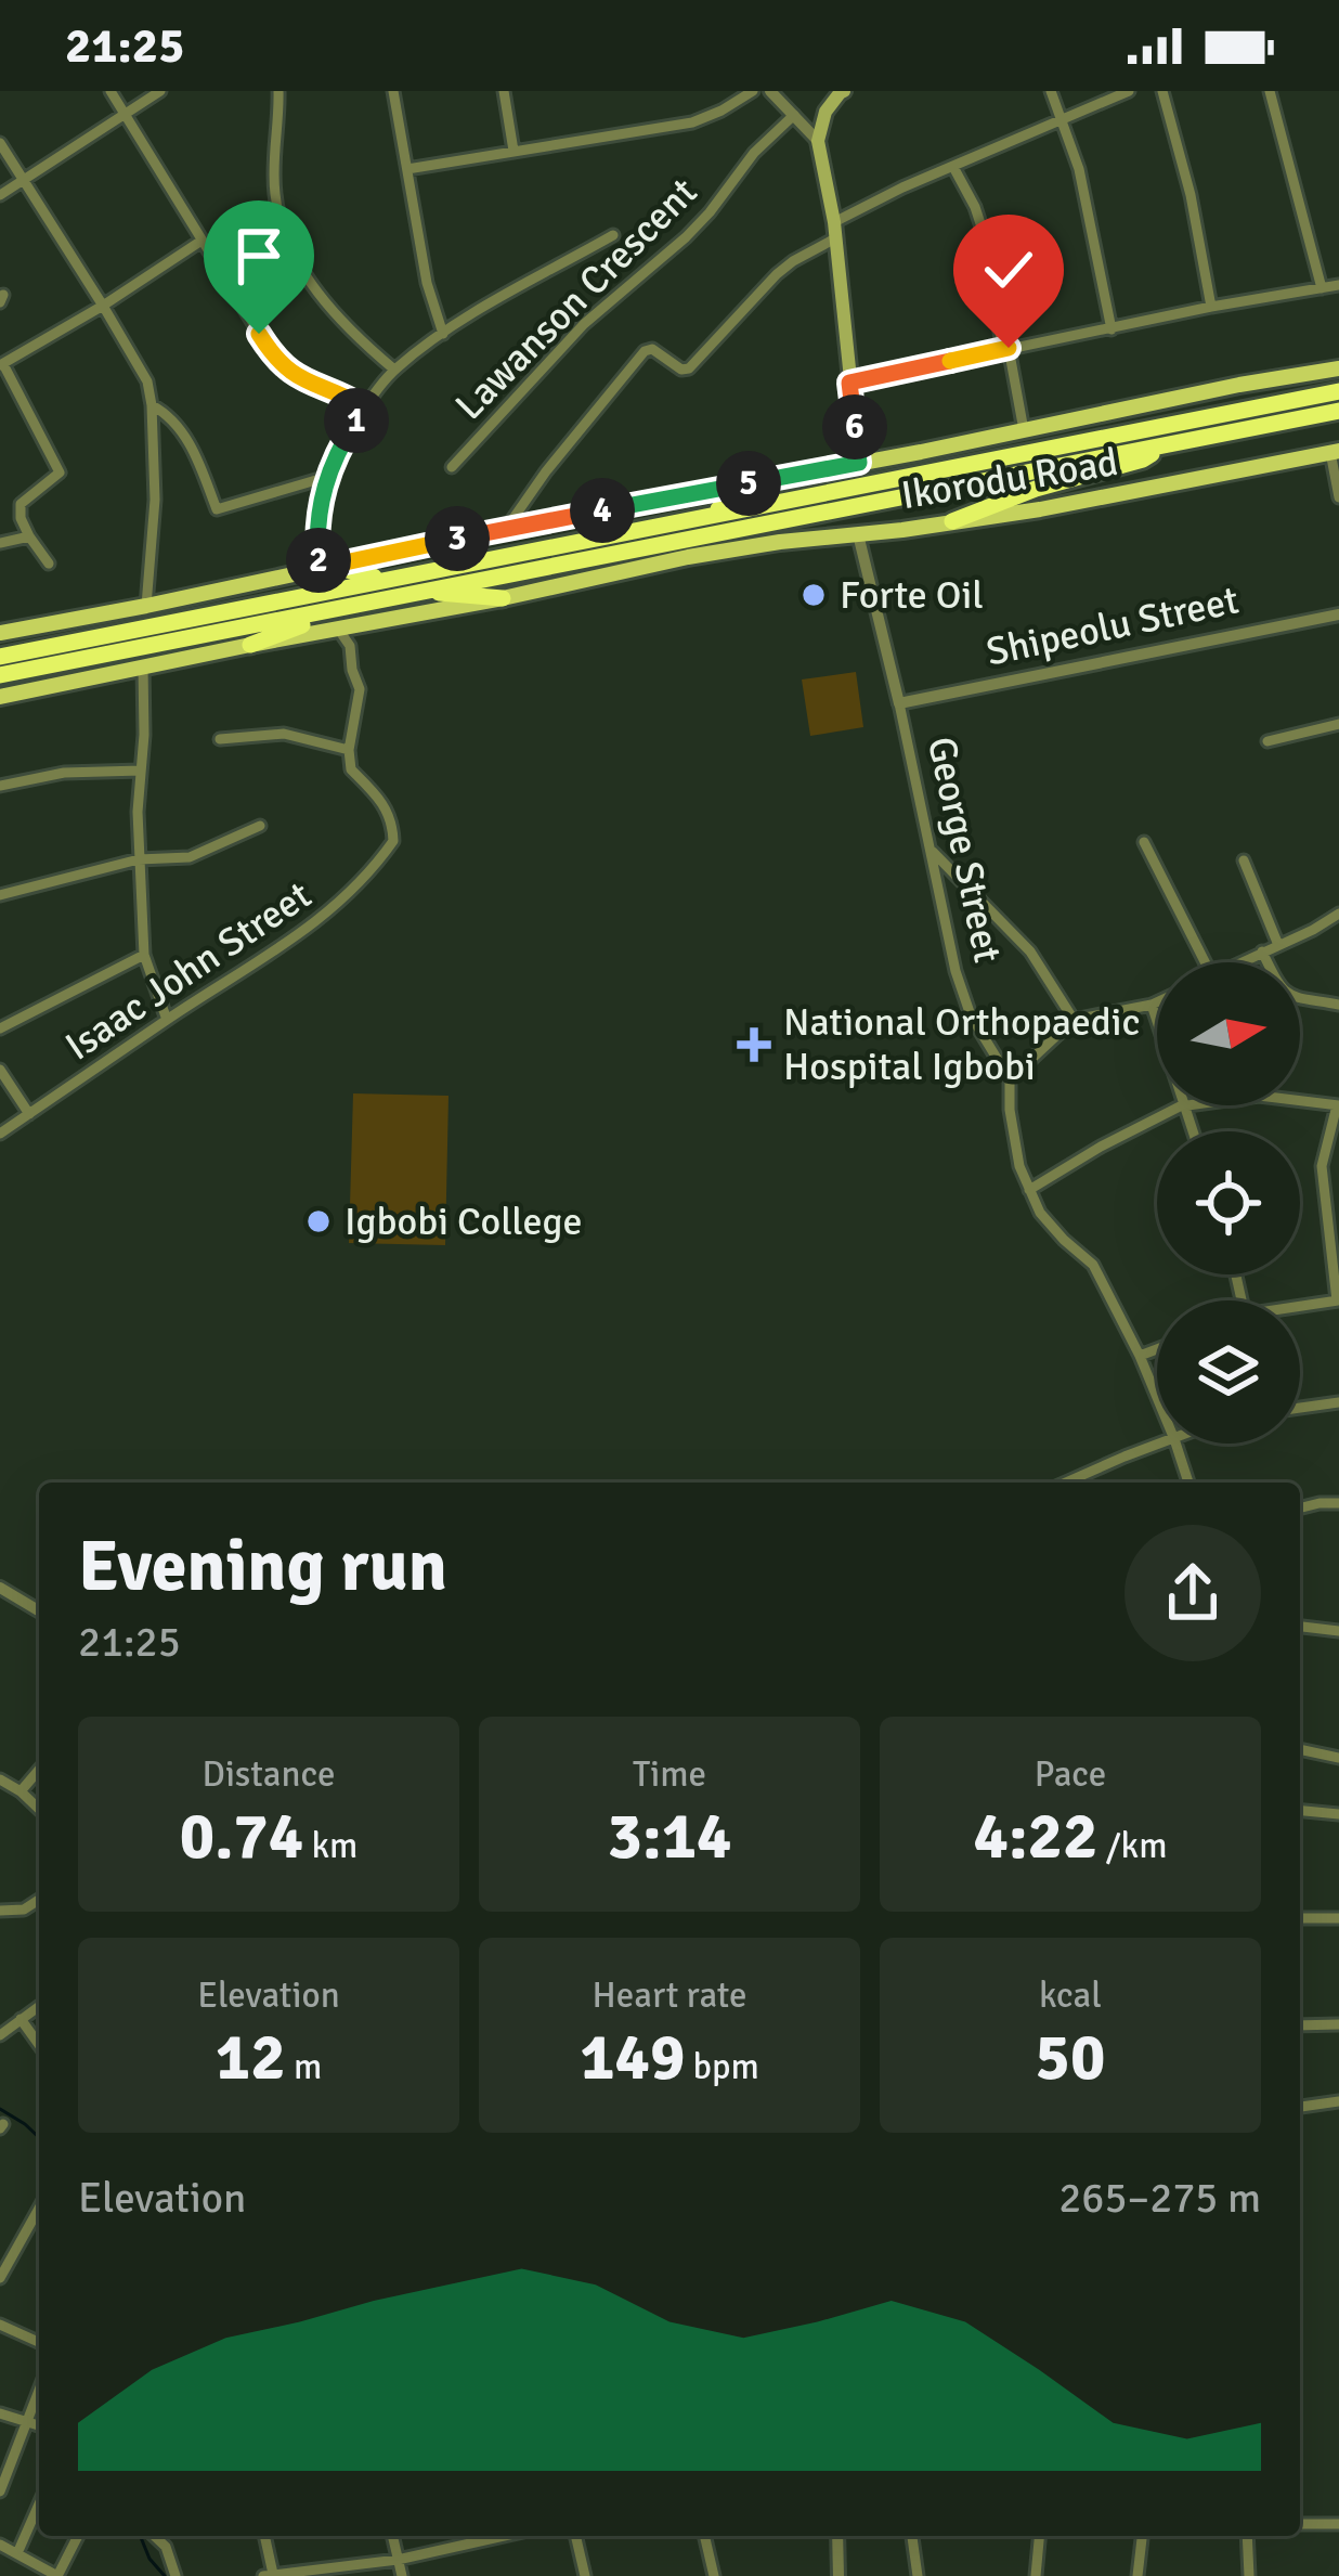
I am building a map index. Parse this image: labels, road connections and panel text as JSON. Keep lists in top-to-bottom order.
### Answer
{
  "streets": {
    "highway": ["Ikorodu Road"],
    "street": [
      "Lawanson Crescent",
      "Shipeolu Street",
      "George Street",
      "Isaac John Street"
    ]
  },
  "crossings": [
    ["Ikorodu Road", "George Street"],
    ["Shipeolu Street", "George Street"]
  ],
  "places": {
    "other": ["Forte Oil", "Igbobi College"],
    "health": ["National Orthopaedic Hospital Igbobi"]
  },
  "north": "right",
  "page": {
    "status": "21:25",
    "pins": [
      "1",
      "6",
      "5",
      "4",
      "3",
      "2"
    ],
    "heading": ["Evening run", "21:25"],
    "stats": [
      ["Distance", "0.74 km"],
      ["Time", "3:14"],
      ["Pace", "4:22 /km"],
      ["Elevation", "12 m"],
      ["Heart rate", "149 bpm"],
      ["kcal", "50"]
    ],
    "chart": ["Elevation", "265–275 m"]
  }
}
